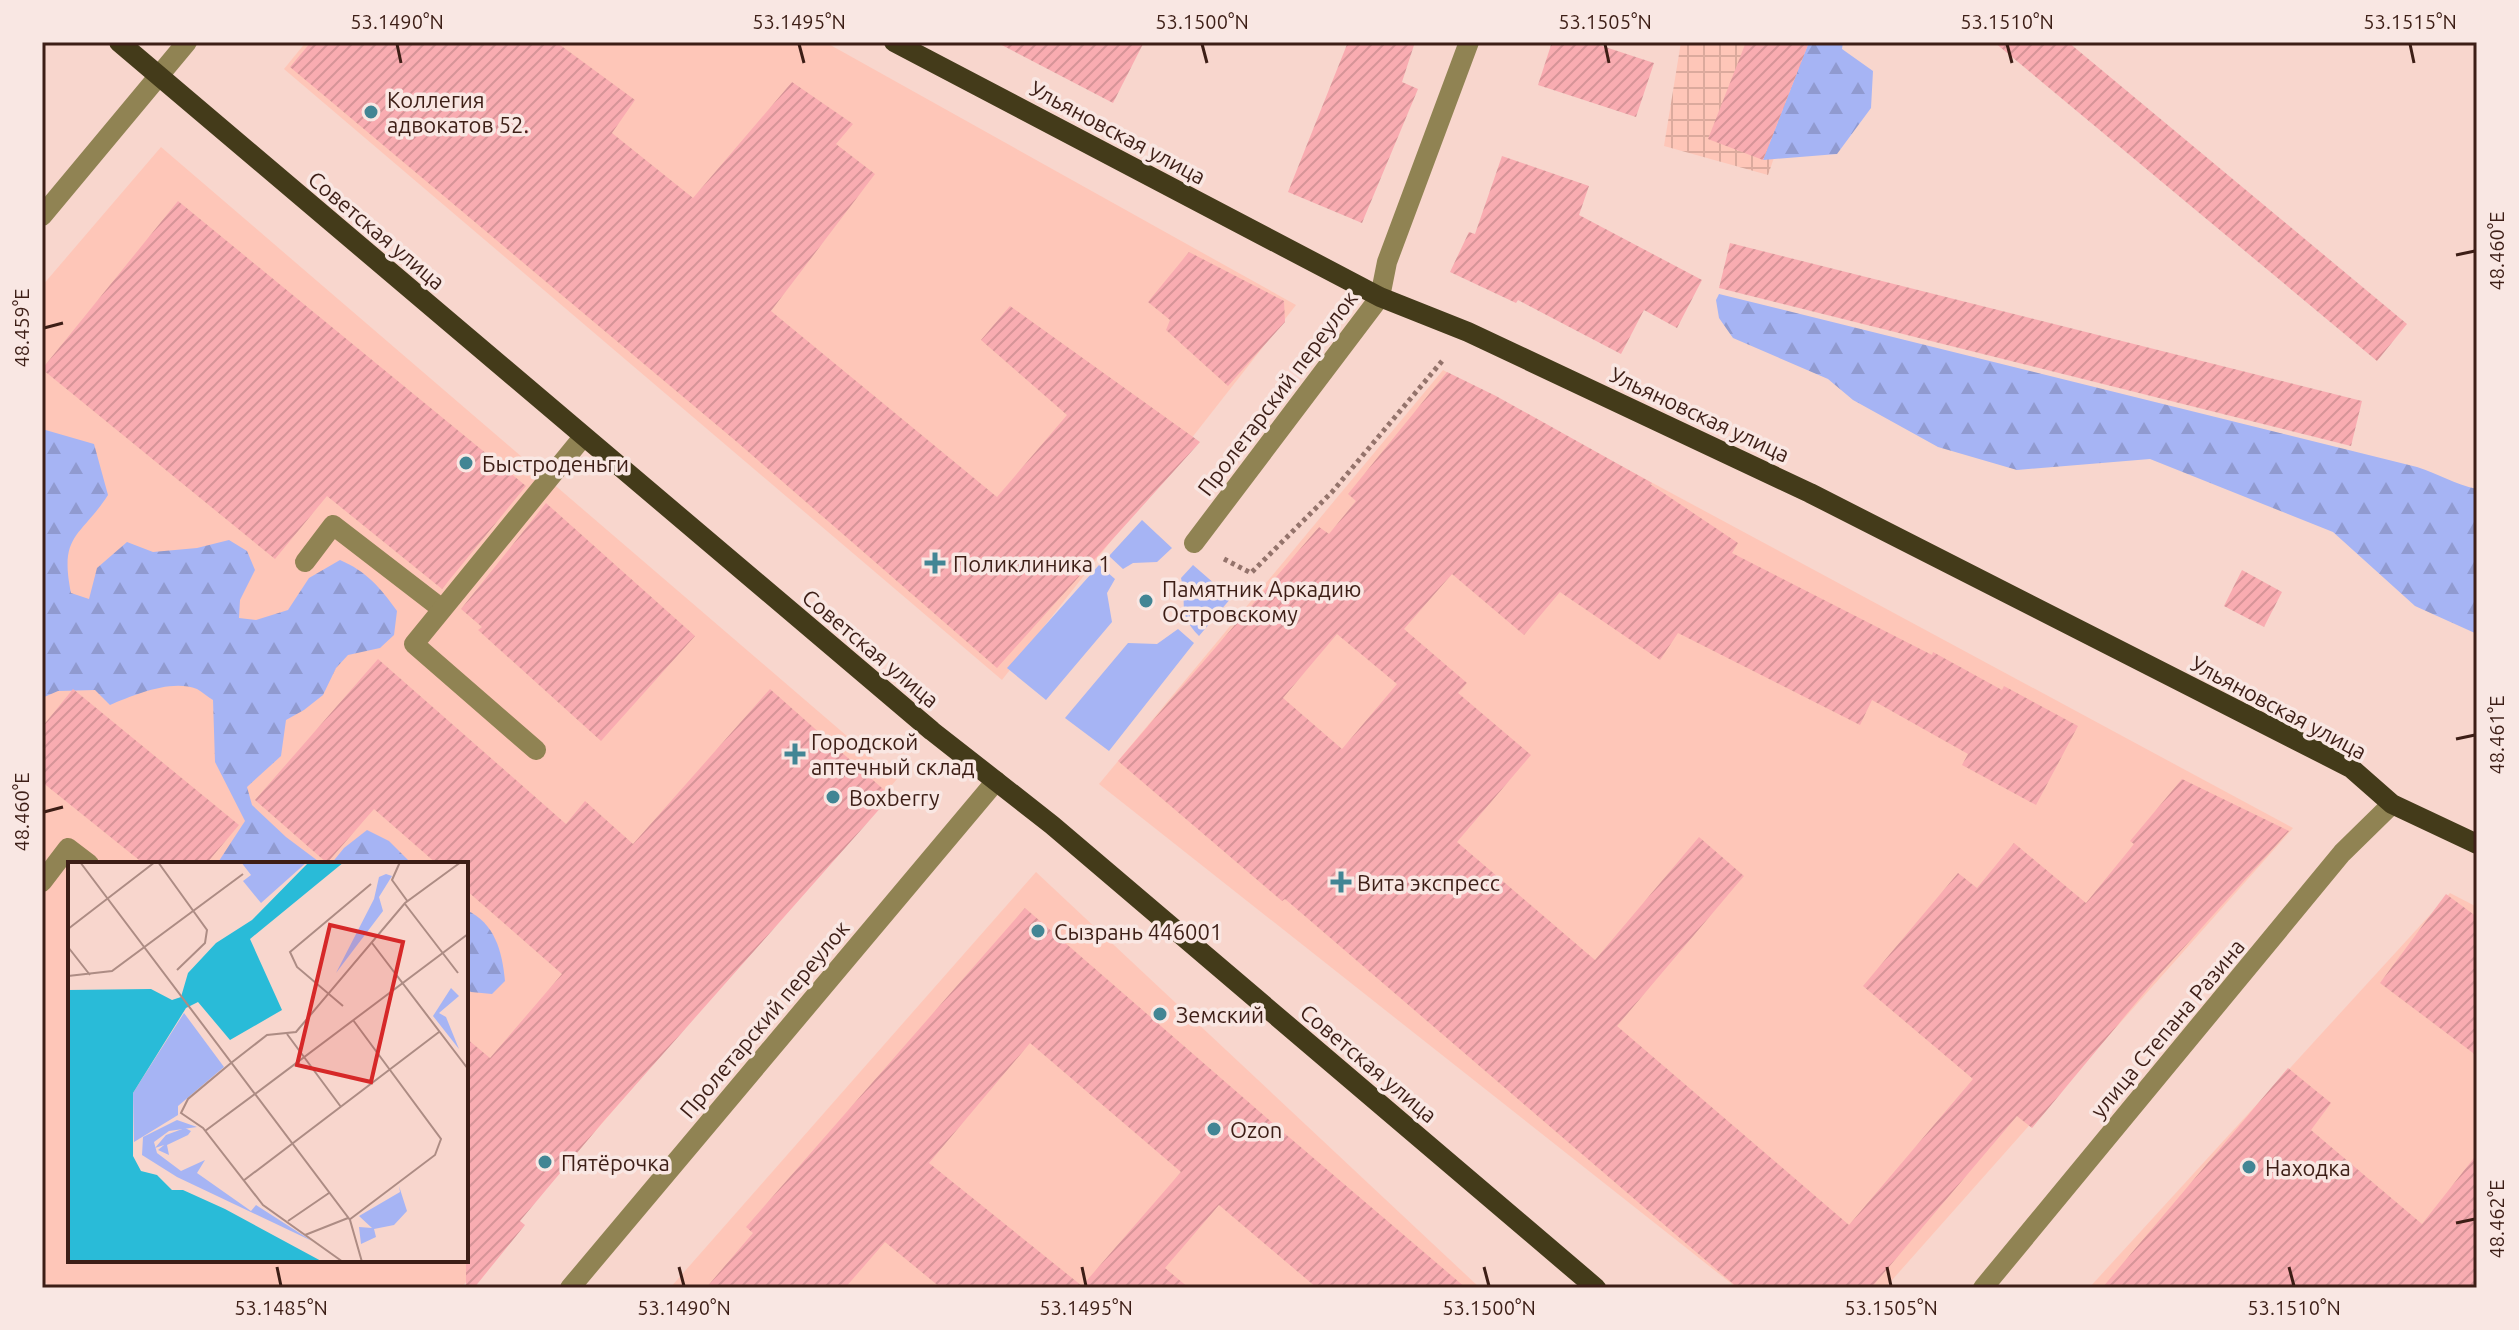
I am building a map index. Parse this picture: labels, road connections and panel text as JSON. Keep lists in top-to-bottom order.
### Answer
{
  "streets": {
    "main road": ["Ульяновская улица", "Советская улица"],
    "street": ["Пролетарский переулок", "улица Степана Разина"]
  },
  "crossings": [
    ["Ульяновская улица", "Пролетарский переулок"],
    ["Ульяновская улица", "улица Степана Разина"],
    ["Советская улица", "Пролетарский переулок"]
  ],
  "places": {
    "other": [
      "Коллегия адвокатов 52.",
      "Быстроденьги",
      "Памятник Аркадию Островскому",
      "Boxberry",
      "Сызрань 446001",
      "Земский",
      "Ozon",
      "Пятёрочка",
      "Находка"
    ],
    "health": ["Поликлиника 1", "Городской аптечный склад", "Вита экспресс"]
  },
  "coordinates": [
    "53.1490°N",
    "53.1495°N",
    "53.1500°N",
    "53.1505°N",
    "53.1510°N",
    "53.1515°N",
    "48.460°E",
    "48.459°E",
    "48.461°E",
    "48.462°E",
    "53.1485°N"
  ]
}
